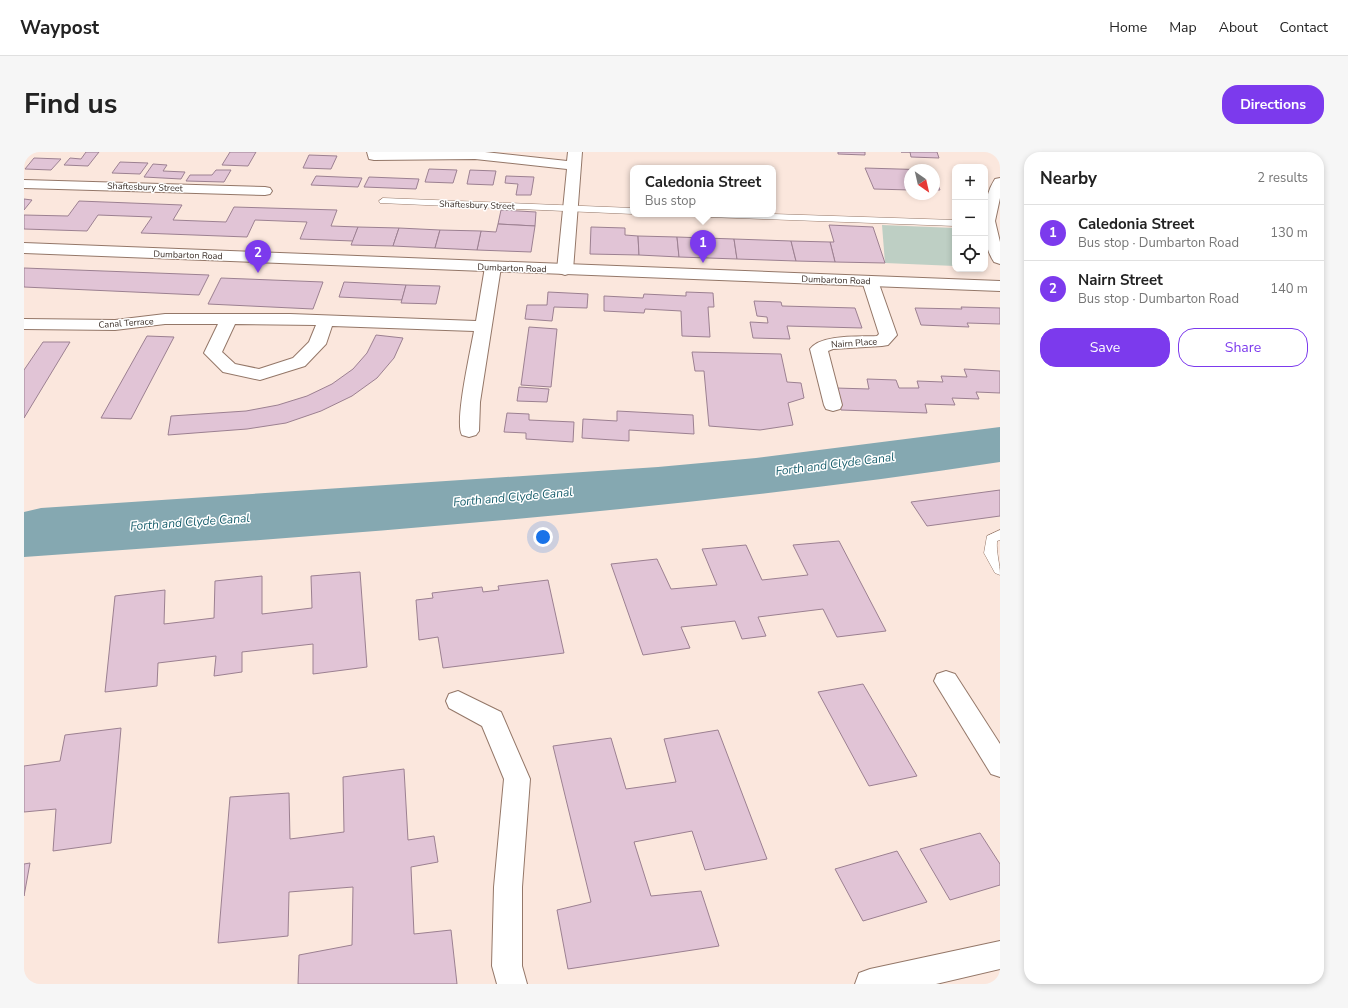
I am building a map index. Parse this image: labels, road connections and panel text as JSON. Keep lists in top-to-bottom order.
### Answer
{
  "streets": {
    "street": [
      "Shaftesbury Street",
      "Dumbarton Road",
      "Canal Terrace",
      "Nairn Place"
    ]
  },
  "crossings": [
    ["Dumbarton Road", "Nairn Place"]
  ],
  "water": ["Forth and Clyde Canal"],
  "north": "bottom right",
  "page": {
    "header": "Waypost",
    "nav": [
      "Home",
      "Map",
      "About",
      "Contact"
    ],
    "title": "Find us",
    "buttons": [
      "Directions",
      ["Save", "Share"]
    ],
    "heading": ["Nearby", "2 results"],
    "map_buttons": ["+", "−"],
    "popup": ["Caledonia Street", "Bus stop"],
    "list": [
      {
        "mark": "1",
        "name": "Caledonia Street",
        "note": "Bus stop · Dumbarton Road",
        "value": "130 m"
      },
      {
        "mark": "2",
        "name": "Nairn Street",
        "note": "Bus stop · Dumbarton Road",
        "value": "140 m"
      }
    ],
    "pins": ["1", "2"]
  }
}
